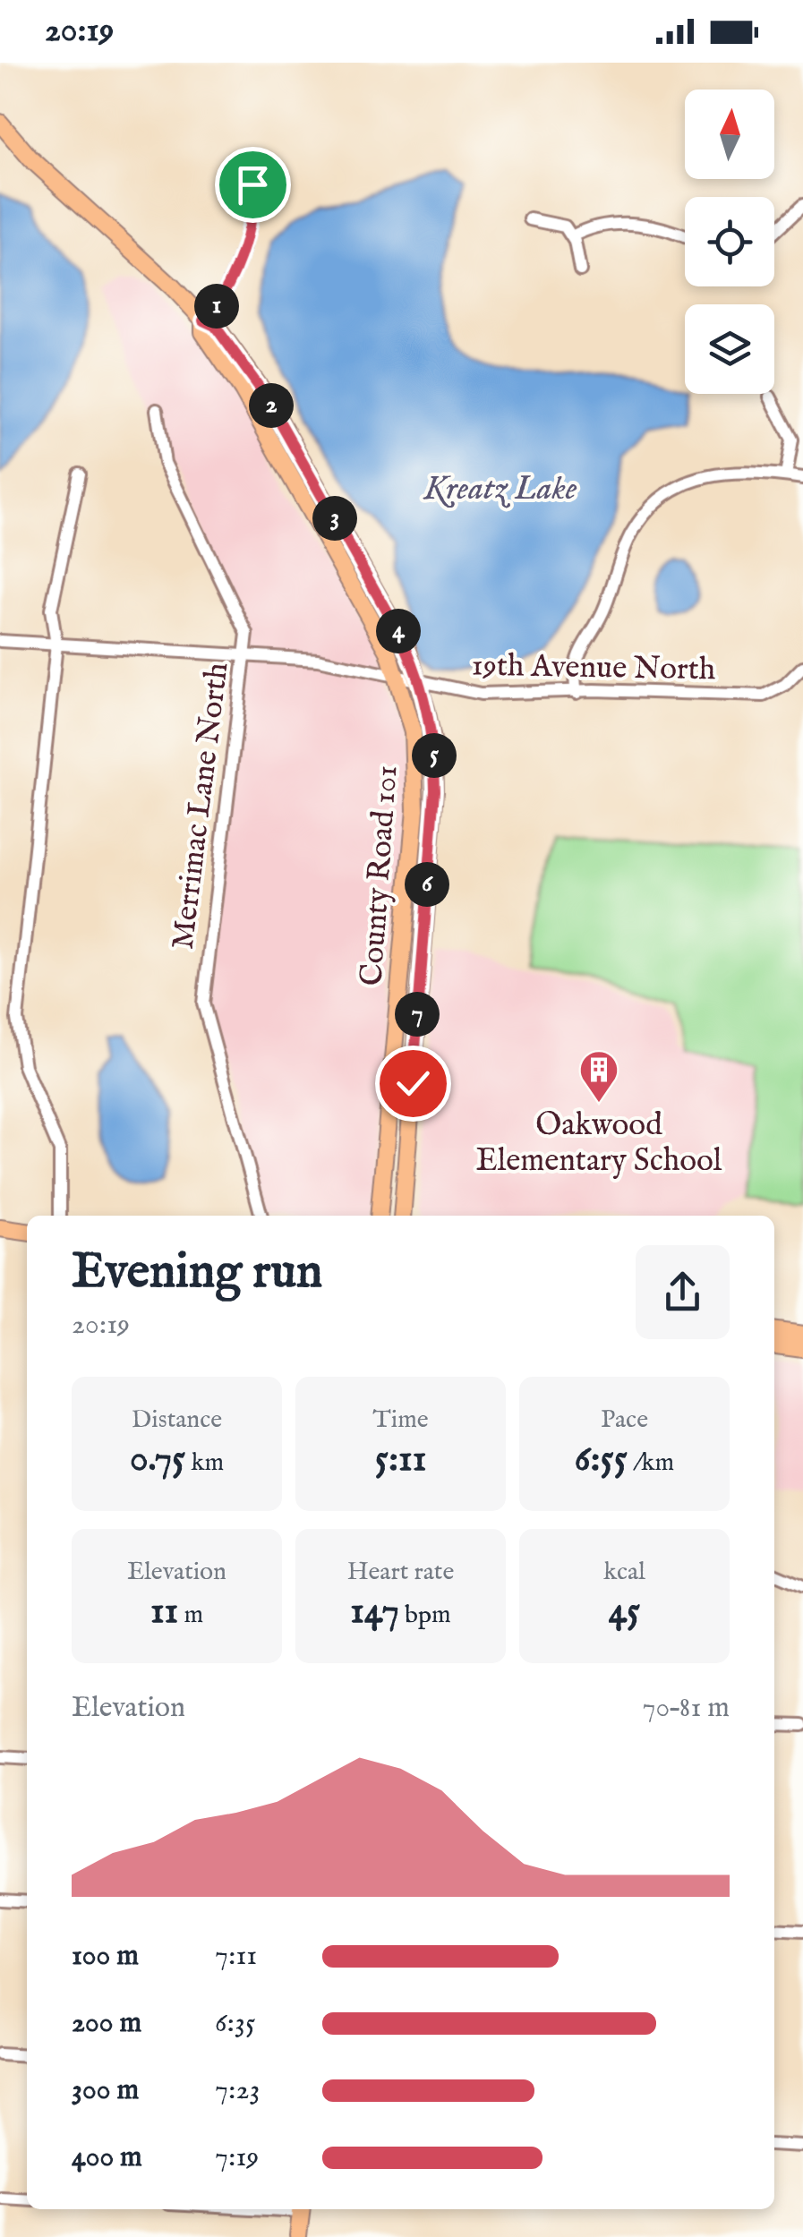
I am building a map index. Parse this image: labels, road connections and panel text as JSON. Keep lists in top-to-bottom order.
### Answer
{
  "streets": {
    "main road": ["County Road 101"],
    "street": ["19th Avenue North", "Merrimac Lane North"]
  },
  "crossings": [
    ["19th Avenue North", "Merrimac Lane North"],
    ["19th Avenue North", "County Road 101"]
  ],
  "water": ["Kreatz Lake"],
  "places": {
    "building": ["Oakwood Elementary School"]
  },
  "north": "top",
  "page": {
    "status": "20:19",
    "pins": [
      "1",
      "2",
      "3",
      "4",
      "5",
      "6",
      "7"
    ],
    "heading": ["Evening run", "20:19"],
    "stats": [
      ["Distance", "0.75 km"],
      ["Time", "5:11"],
      ["Pace", "6:55 /km"],
      ["Elevation", "11 m"],
      ["Heart rate", "147 bpm"],
      ["kcal", "45"]
    ],
    "chart": ["Elevation", "70–81 m"],
    "list": [
      {
        "name": "100 m",
        "note": "7:11"
      },
      {
        "name": "200 m",
        "note": "6:35"
      },
      {
        "name": "300 m",
        "note": "7:23"
      },
      {
        "name": "400 m",
        "note": "7:19"
      }
    ]
  }
}
